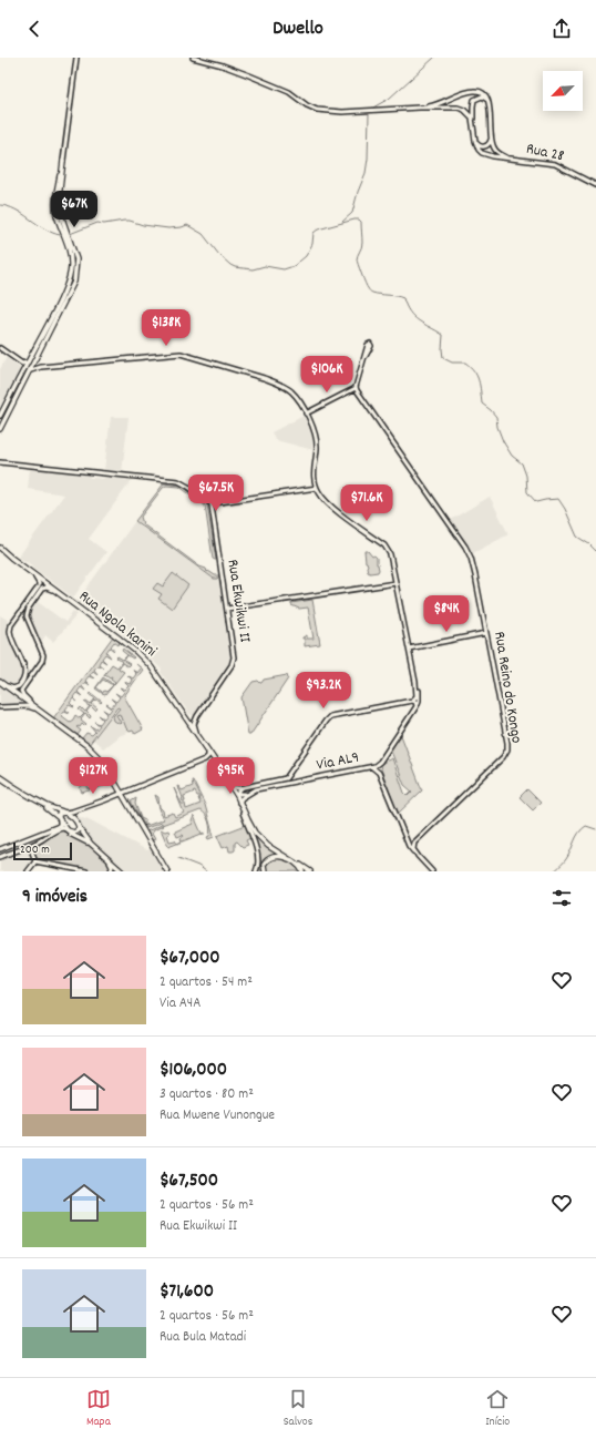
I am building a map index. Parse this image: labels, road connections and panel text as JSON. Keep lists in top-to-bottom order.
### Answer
{
  "streets": {
    "main road": ["Rua Ngola kanini"],
    "street": [
      "Rua 28",
      "Rua Ekwikwi II",
      "Rua Reino do Kongo",
      "Via AL9"
    ]
  },
  "crossings": [
    ["Rua Ekwikwi II", "Rua Ngola kanini"]
  ],
  "scale_bar": "200 m",
  "north": "bottom left",
  "page": {
    "header": "Dwello",
    "price": [
      "$67K",
      "$138K",
      "$106K",
      "$67.5K",
      "$71.6K",
      "$84K",
      "$93.2K",
      "$127K",
      "$95K"
    ],
    "scale": "200 m",
    "heading": "9 imóveis",
    "list": [
      {
        "name": "$67,000",
        "note": "2 quartos · 54 m² · Via A4A"
      },
      {
        "name": "$106,000",
        "note": "3 quartos · 80 m² · Rua Mwene Vunongue"
      },
      {
        "name": "$67,500",
        "note": "2 quartos · 56 m² · Rua Ekwikwi II"
      },
      {
        "name": "$71,600",
        "note": "2 quartos · 56 m² · Rua Bula Matadi"
      }
    ],
    "tabs": ["Mapa", "Salvos", "Início"]
  }
}
